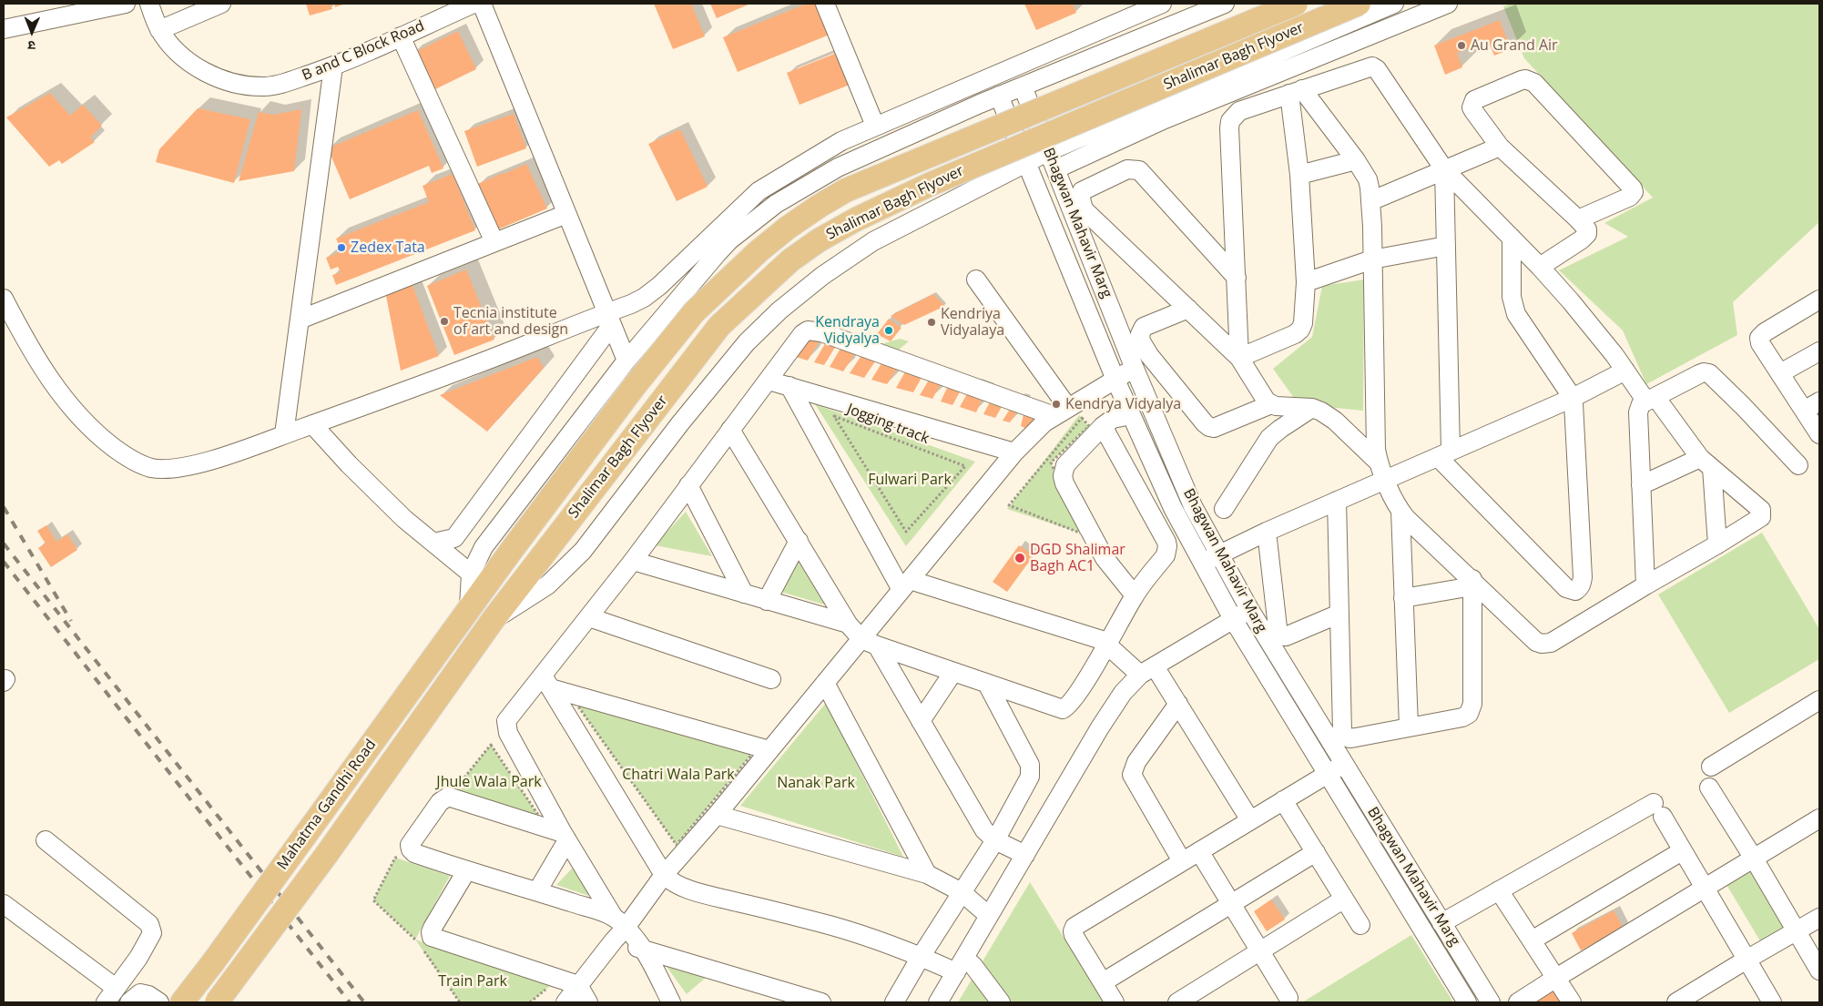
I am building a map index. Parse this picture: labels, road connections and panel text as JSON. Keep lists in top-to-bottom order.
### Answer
{
  "streets": {
    "main road": ["Shalimar Bagh Flyover", "Mahatma Gandhi Road"],
    "street": ["B and C Block Road", "Bhagwan Mahavir Marg"],
    "path": ["Jogging track"]
  },
  "crossings": [
    ["Shalimar Bagh Flyover", "Mahatma Gandhi Road"]
  ],
  "parks": [
    "Fulwari Park",
    "Chatri Wala Park",
    "Jhule Wala Park",
    "Nanak Park",
    "Train Park"
  ],
  "places": [
    "Au Grand Air",
    "Zedex Tata",
    "Tecnia institute of art and design",
    "Kendriya Vidyalaya",
    "Kendraya Vidyalya",
    "Kendrya Vidyalya",
    "DGD Shalimar Bagh AC1"
  ],
  "north": "bottom"
}
